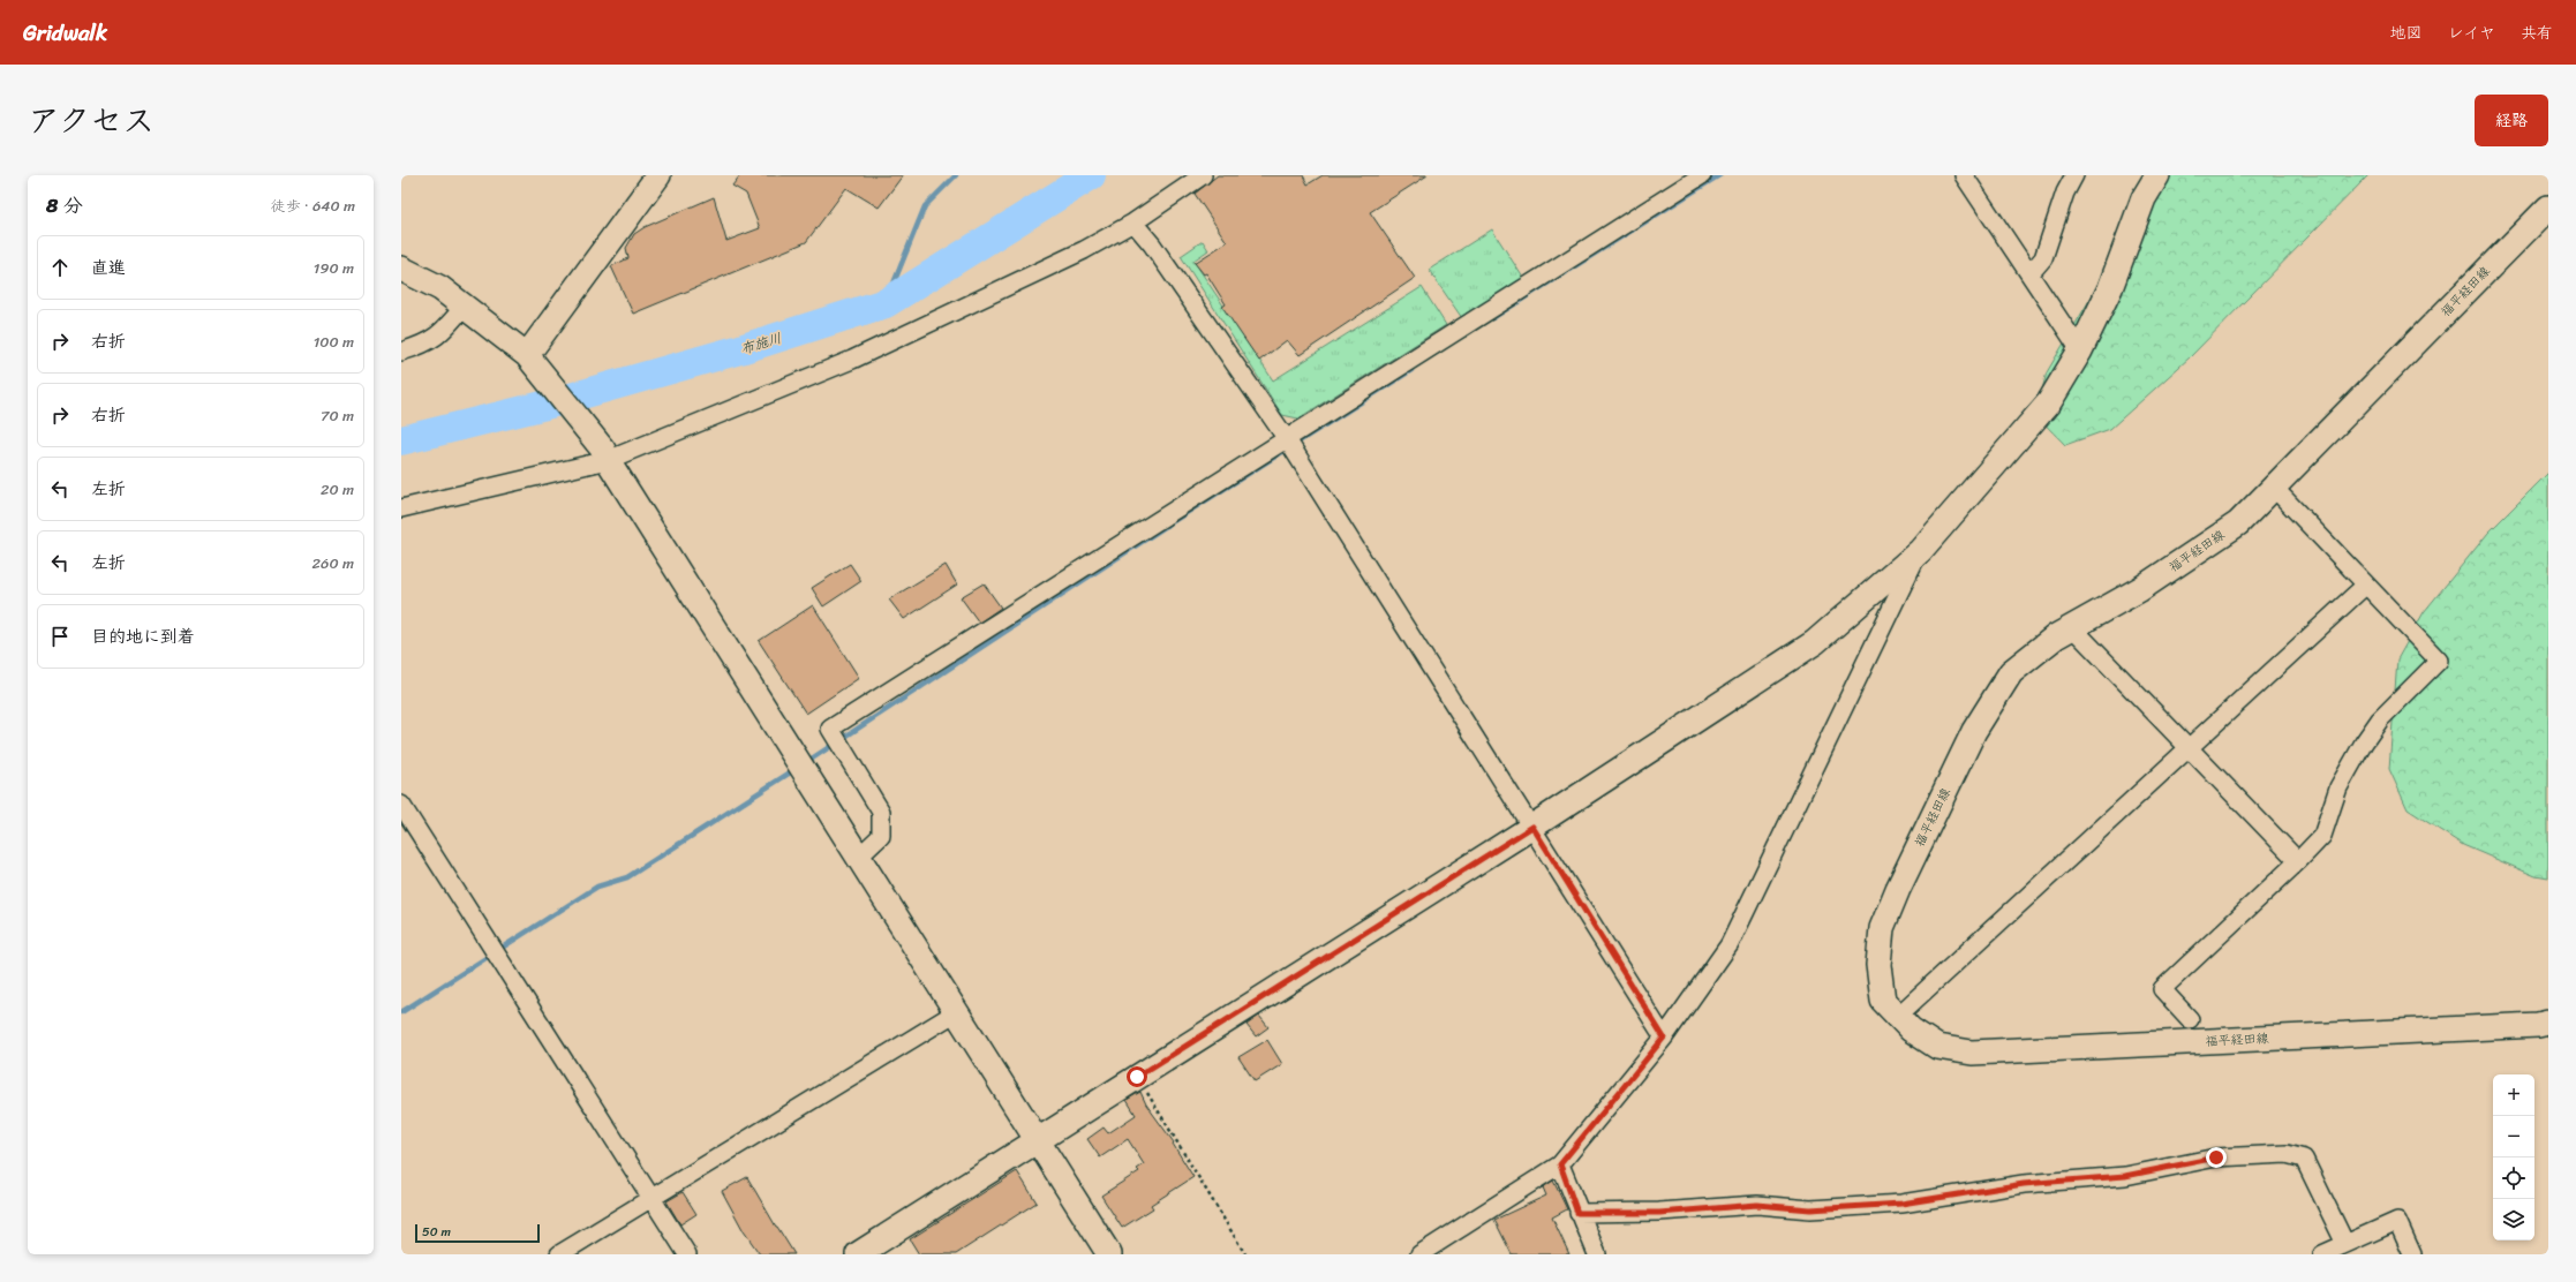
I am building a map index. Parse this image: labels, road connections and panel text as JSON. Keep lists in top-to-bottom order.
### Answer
{
  "streets": {
    "street": ["福平経田線"]
  },
  "water": ["布施川"],
  "scale_bar": "50 m",
  "page": {
    "header": "Gridwalk",
    "nav": ["地図", "レイヤ", "共有"],
    "title": "アクセス",
    "buttons": "経路",
    "heading": ["8 分", "徒歩 · 640 m"],
    "list": [
      ["直進", "190 m"],
      ["右折", "100 m"],
      ["右折", "70 m"],
      ["左折", "20 m"],
      ["左折", "260 m"],
      "目的地に到着"
    ],
    "map_buttons": ["+", "−"],
    "scale": "50 m"
  }
}
